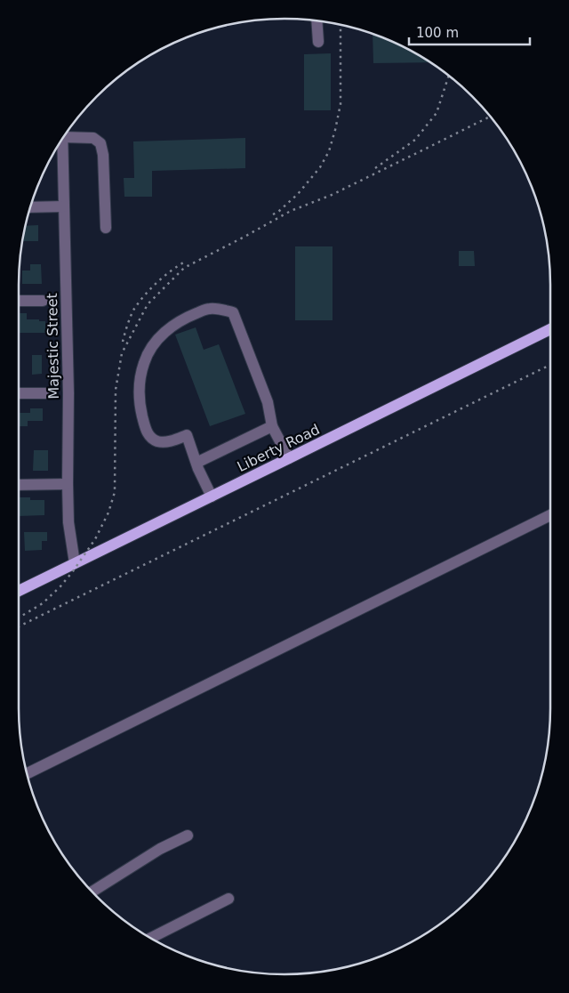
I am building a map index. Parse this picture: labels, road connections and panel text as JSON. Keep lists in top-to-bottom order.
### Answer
{
  "streets": {
    "main road": ["Liberty Road"],
    "street": ["Majestic Street"]
  },
  "crossings": [
    ["Majestic Street", "Liberty Road"]
  ],
  "scale_bar": "100 m"
}
